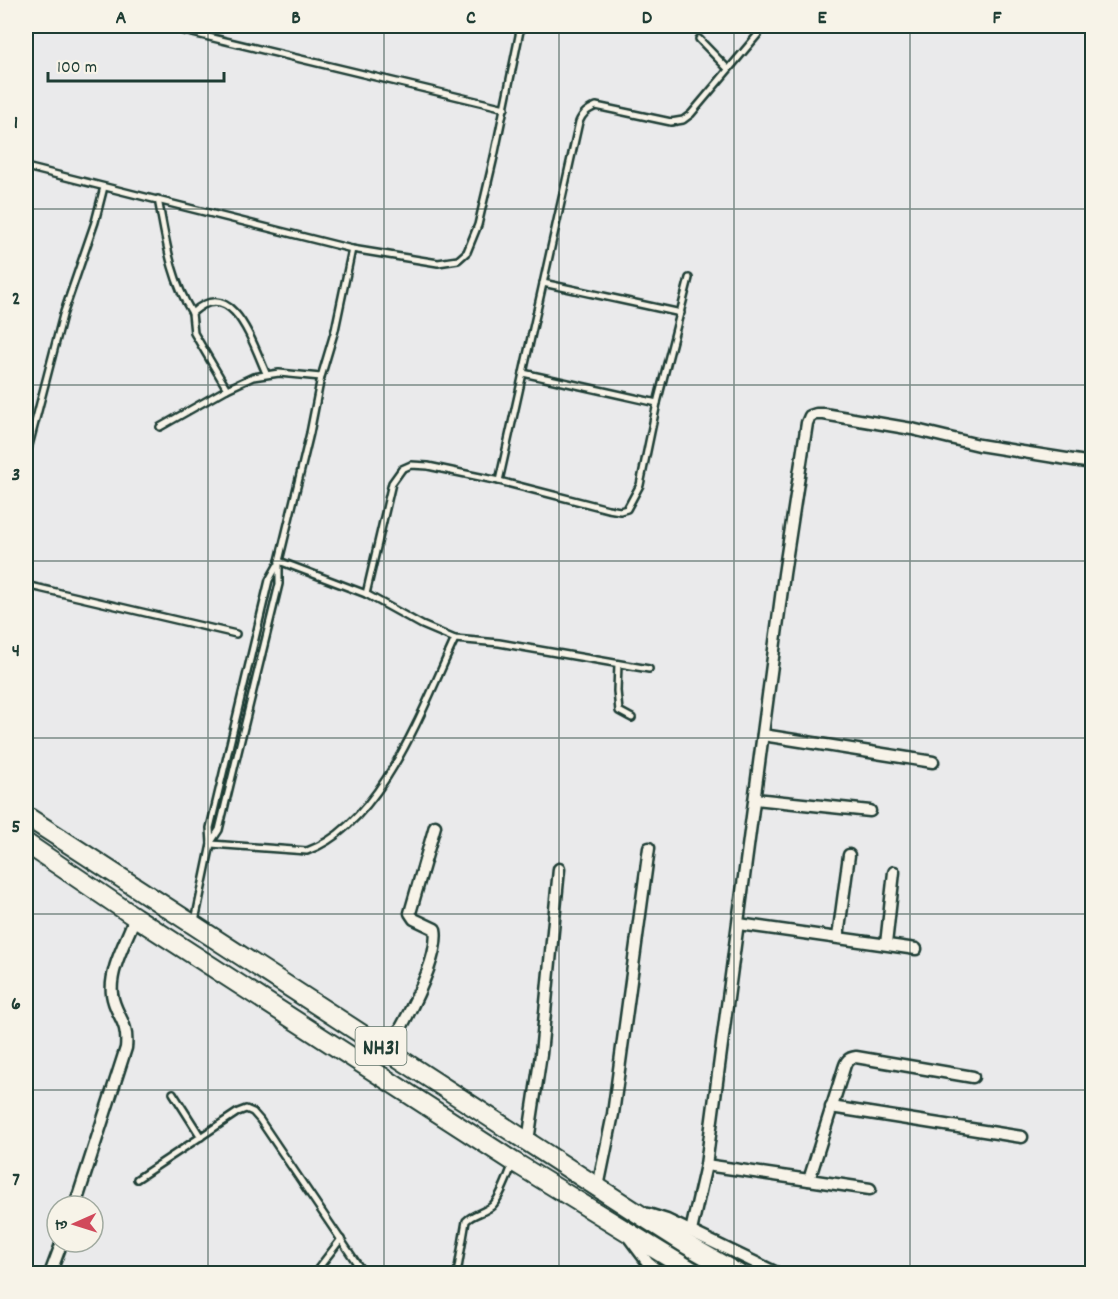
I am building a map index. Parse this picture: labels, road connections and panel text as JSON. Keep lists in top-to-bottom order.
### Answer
{
  "streets": {
    "highway": ["NH31"]
  },
  "scale_bar": "100 m",
  "north": "left",
  "grid": {
    "columns": [
      "A",
      "B",
      "C",
      "D",
      "E",
      "F"
    ],
    "rows": [
      "1",
      "2",
      "3",
      "4",
      "5",
      "6",
      "7"
    ]
  }
}
